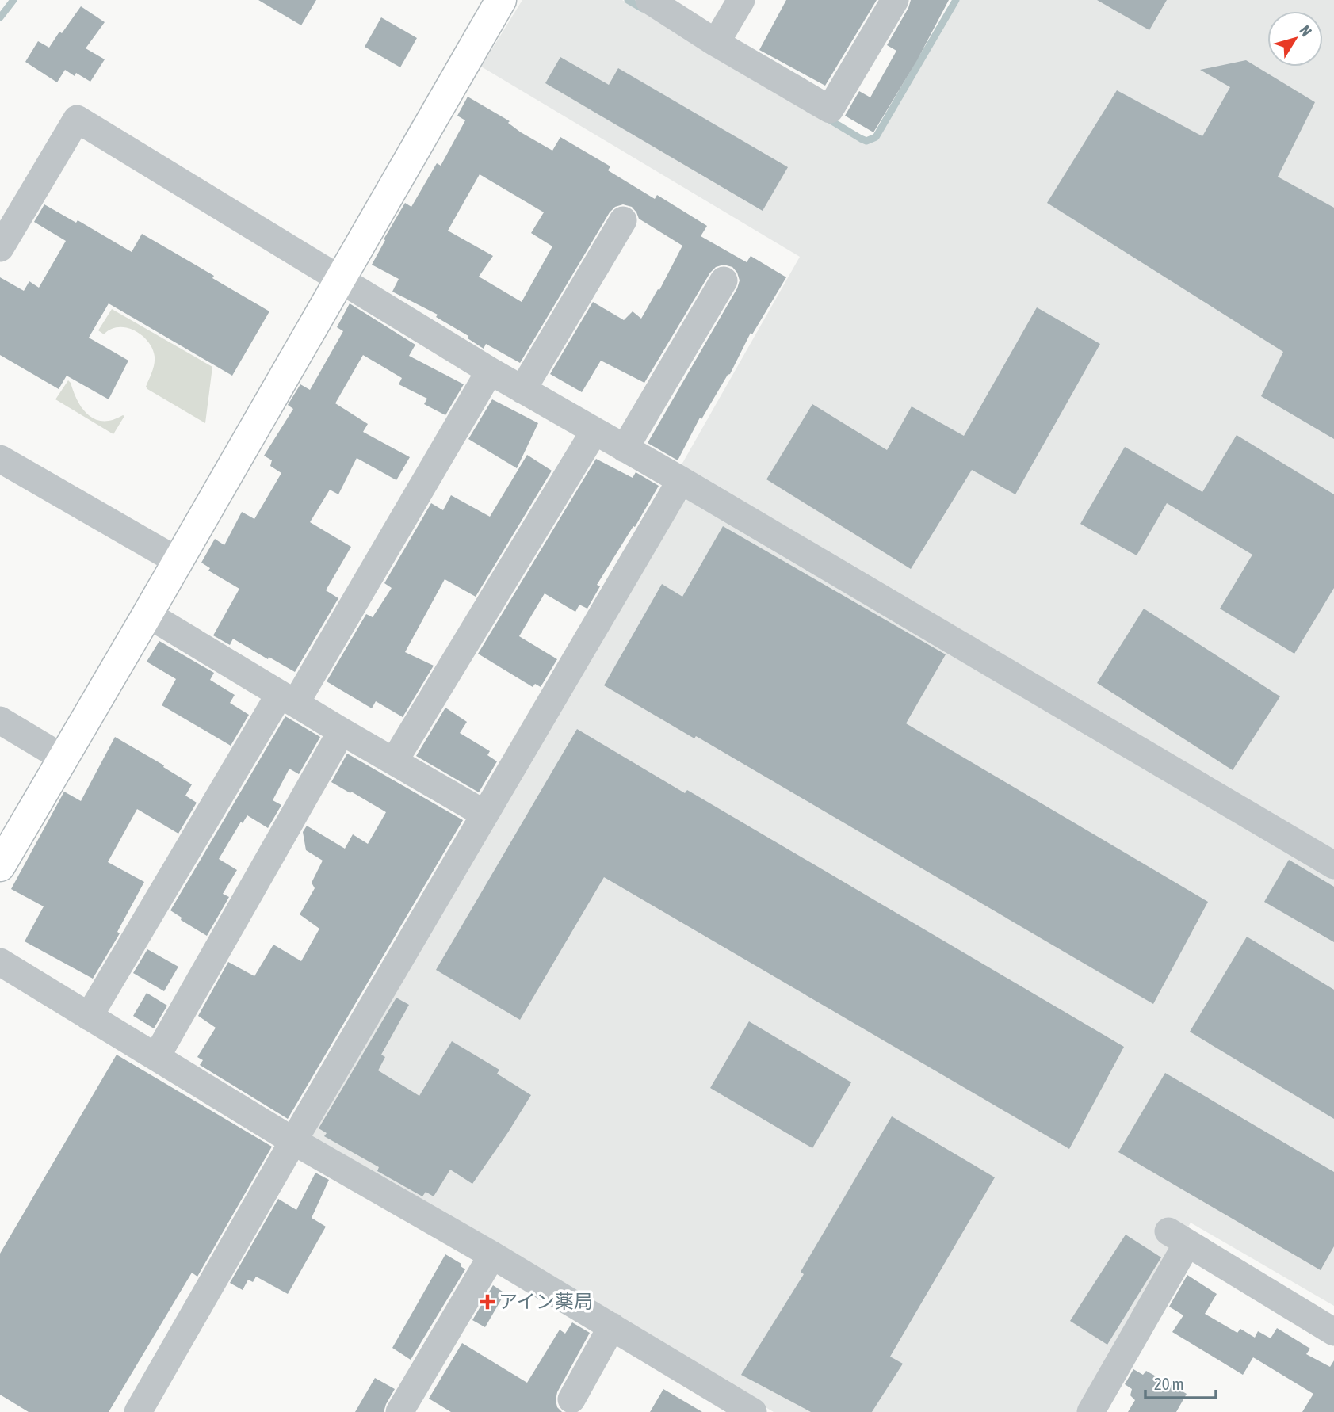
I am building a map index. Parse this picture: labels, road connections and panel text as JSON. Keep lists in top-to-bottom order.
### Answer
{
  "places": {
    "health": ["アイン薬局"]
  },
  "scale_bar": "20 m",
  "north": "top right"
}
